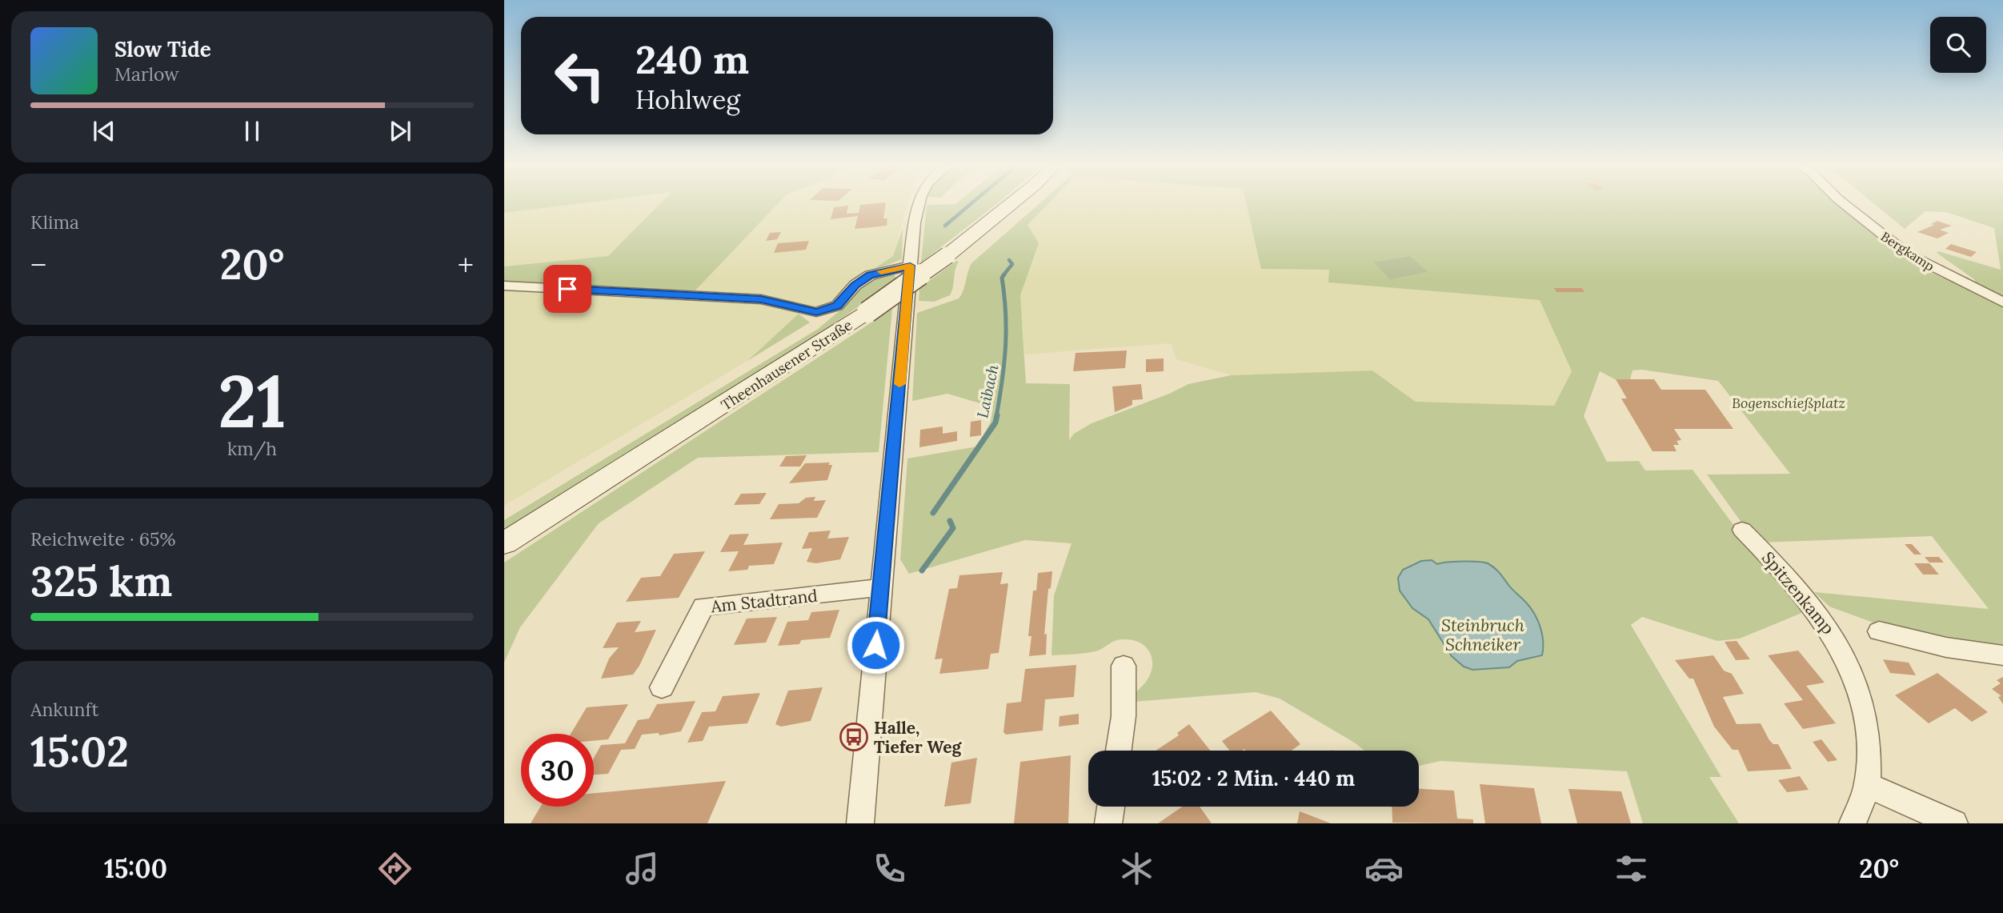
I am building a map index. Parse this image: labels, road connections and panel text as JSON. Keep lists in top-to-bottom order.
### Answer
{
  "streets": {
    "main road": ["Theenhausener Straße"],
    "street": ["Bergkamp", "Spitzenkamp", "Am Stadtrand"]
  },
  "water": ["Laibach"],
  "parks": ["Bogenschießplatz", "Steinbruch Schneiker"],
  "places": {
    "bus stop": ["Halle, Tiefer Weg"]
  },
  "page": {
    "turn": ["240 m", "Hohlweg"],
    "song": ["Slow Tide", "Marlow"],
    "tile": [
      "Klima",
      ["21", "km/h"],
      ["Reichweite · 65%", "325 km"],
      ["Ankunft", "15:02"]
    ],
    "heat": ["−", "20°", "+"],
    "limit": "30",
    "trip": "15:02 · 2 Min. · 440 m",
    "tabs": ["15:00", "20°"]
  }
}
